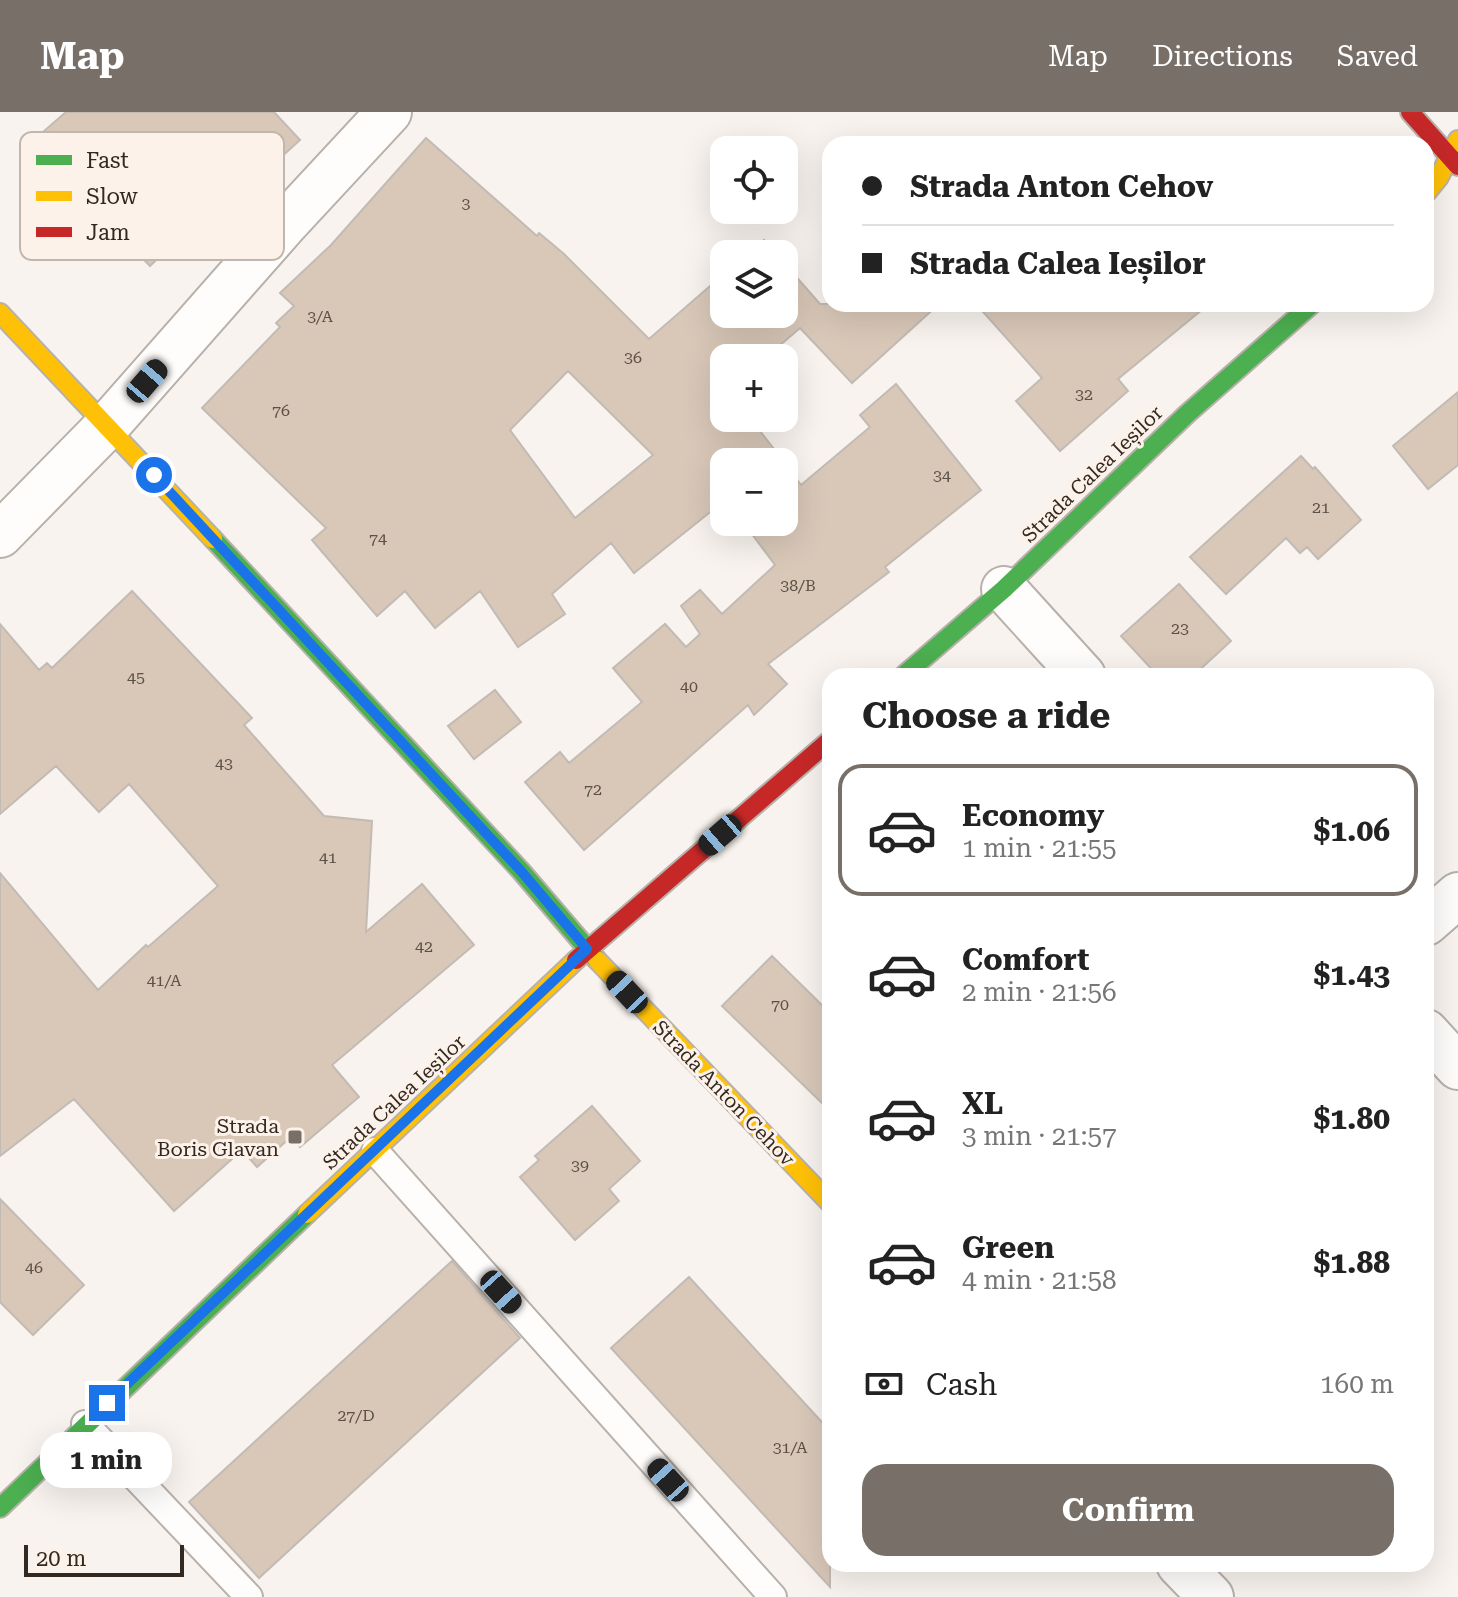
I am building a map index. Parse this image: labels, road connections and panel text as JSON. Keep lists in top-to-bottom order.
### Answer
{
  "streets": {
    "street": ["Strada Calea Ieșilor", "Strada Anton Cehov"]
  },
  "crossings": [
    ["Strada Calea Ieșilor", "Strada Anton Cehov"]
  ],
  "places": {
    "transit": ["Strada Boris Glavan"]
  },
  "house_numbers": [
    "3",
    "3/A",
    "36",
    "32",
    "76",
    "34",
    "21",
    "74",
    "38/B",
    "23",
    "45",
    "40",
    "43",
    "72",
    "41",
    "42",
    "41/A",
    "70",
    "39",
    "46",
    "27/D",
    "31/A"
  ],
  "legend": ["Fast", "Slow", "Jam"],
  "scale_bar": "20 m",
  "page": {
    "header": "Map",
    "nav": ["Map", "Directions", "Saved"],
    "map_buttons": ["+", "−"],
    "banner": ["Strada Anton Cehov", "Strada Calea Ieșilor"],
    "heading": "Choose a ride",
    "list": [
      {
        "name": "Economy",
        "note": "1 min · 21:55",
        "value": "$1.06"
      },
      {
        "name": "Comfort",
        "note": "2 min · 21:56",
        "value": "$1.43"
      },
      {
        "name": "XL",
        "note": "3 min · 21:57",
        "value": "$1.80"
      },
      {
        "name": "Green",
        "note": "4 min · 21:58",
        "value": "$1.88"
      }
    ],
    "pay": ["Cash", "160 m"],
    "bubble": "1 min",
    "buttons": "Confirm",
    "scale": "20 m"
  }
}
